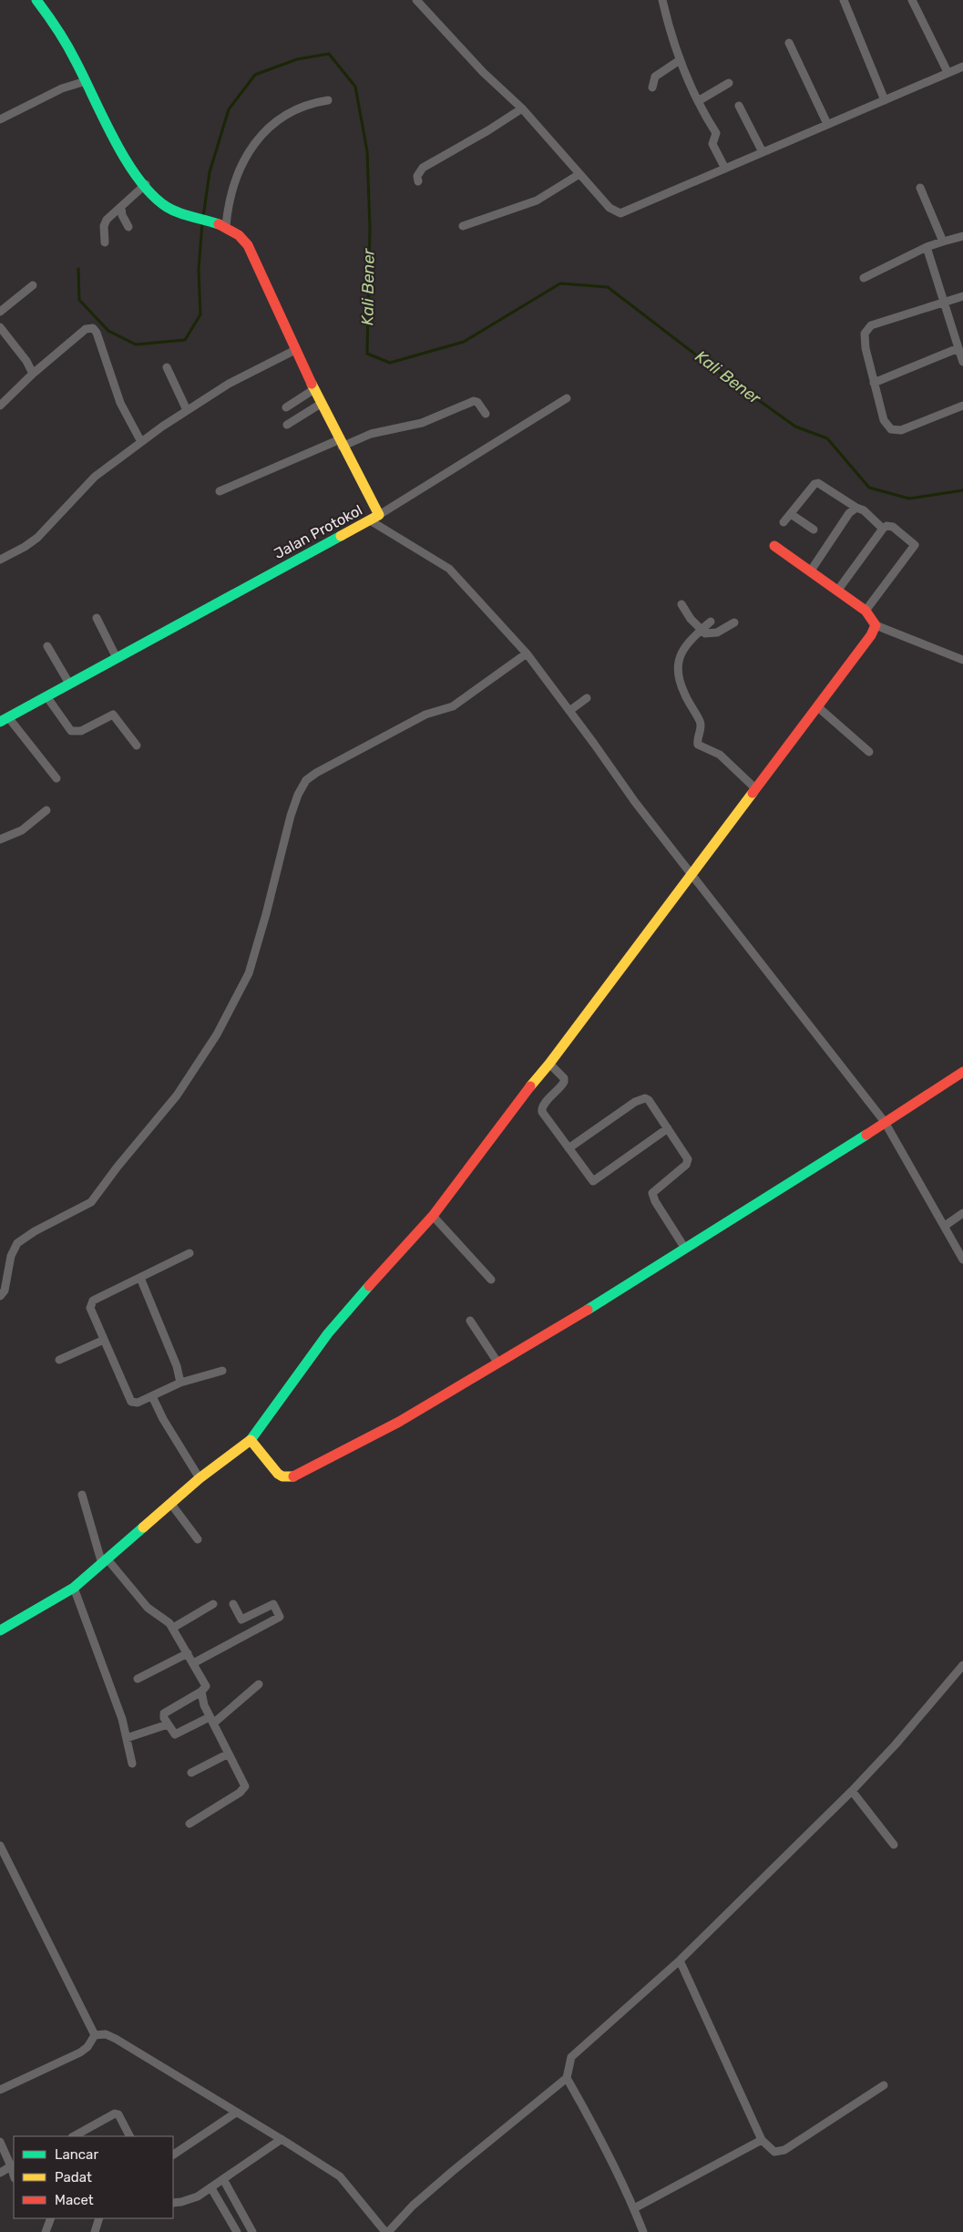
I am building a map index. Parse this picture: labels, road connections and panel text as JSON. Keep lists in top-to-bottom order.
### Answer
{
  "streets": {
    "street": ["Jalan Protokol"]
  },
  "water": ["Kali Bener"],
  "legend": ["Lancar", "Padat", "Macet"]
}
